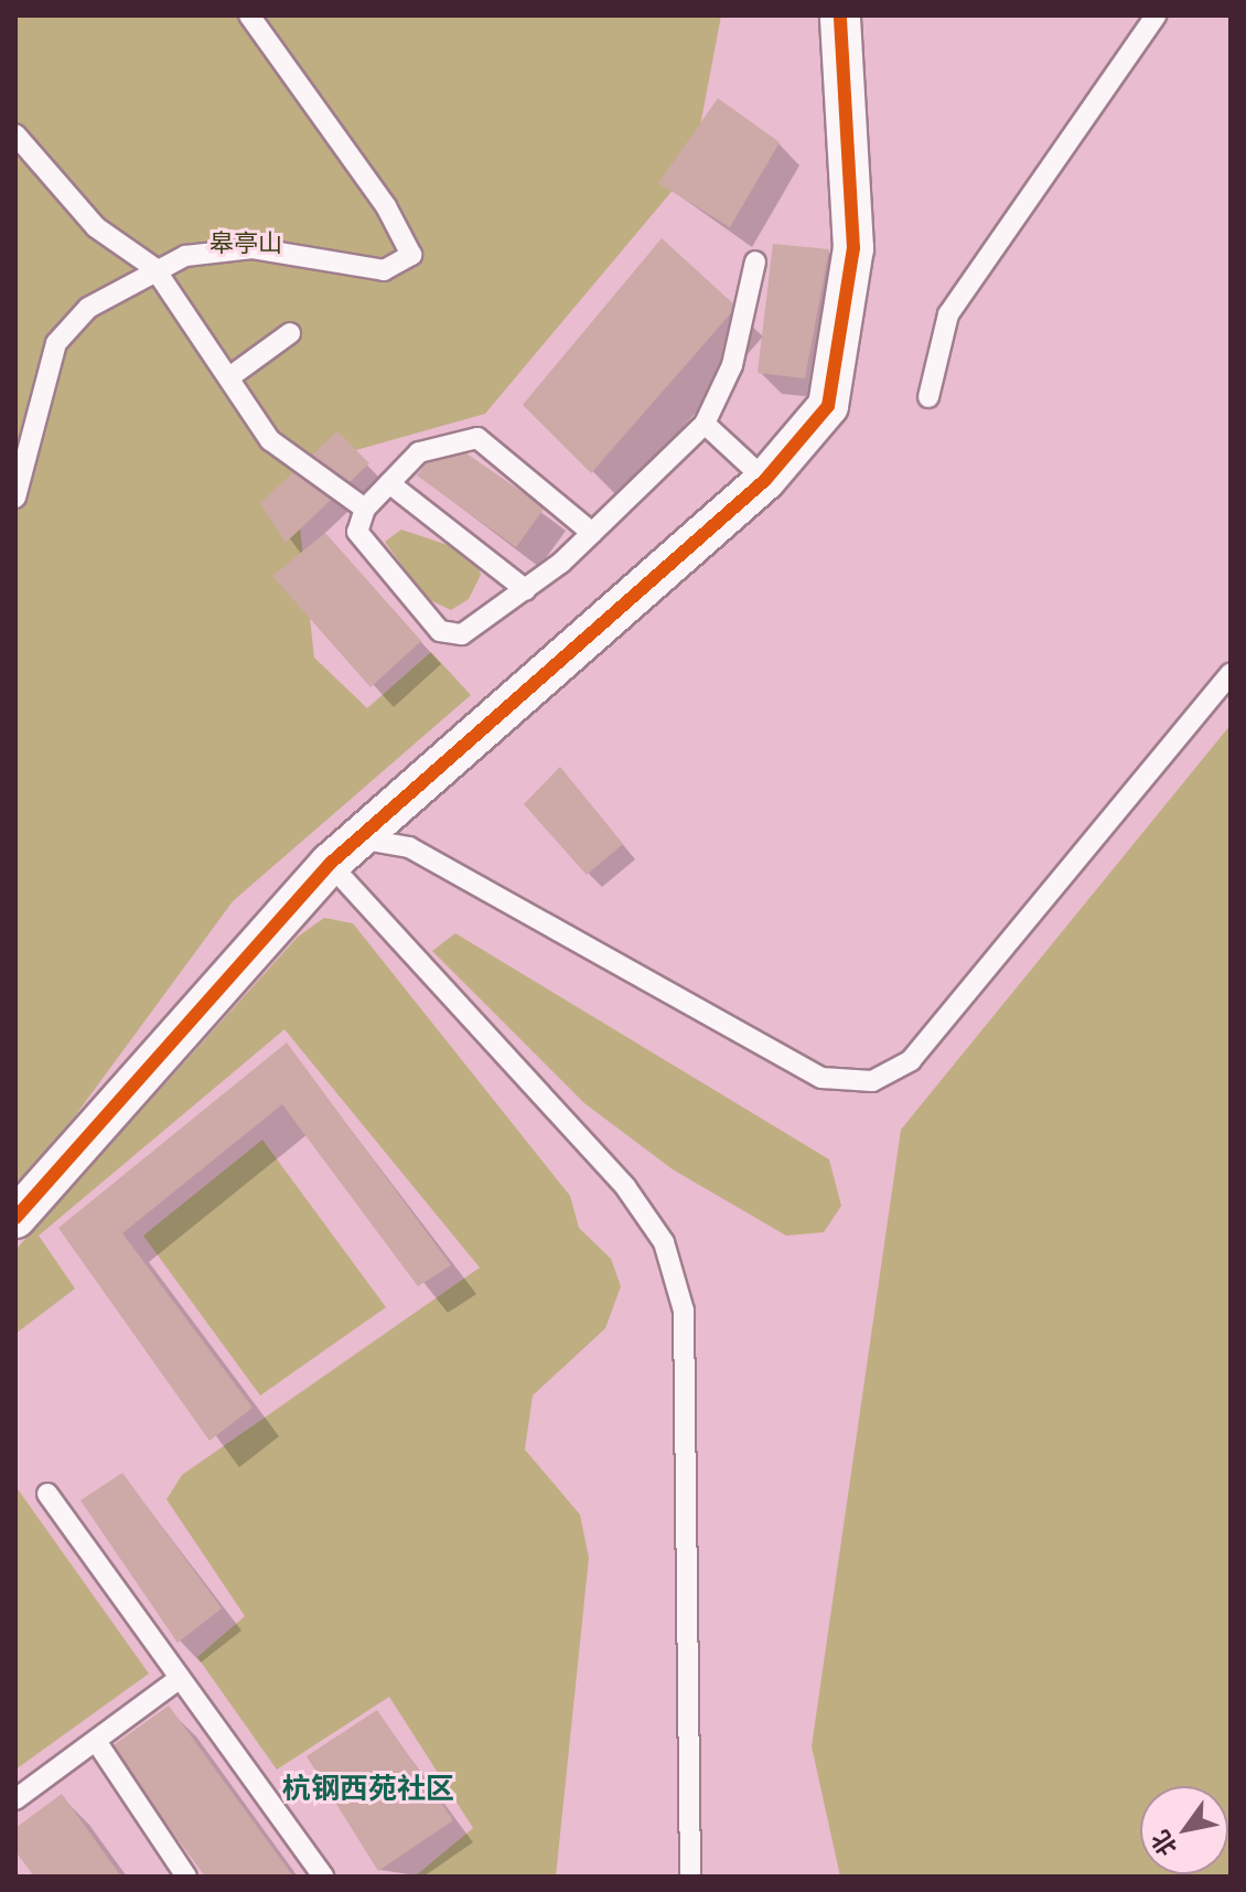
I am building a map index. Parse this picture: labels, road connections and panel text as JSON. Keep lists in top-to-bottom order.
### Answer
{
  "districts": ["杭钢西苑社区"],
  "parks": ["皋亭山"],
  "north": "bottom left"
}
